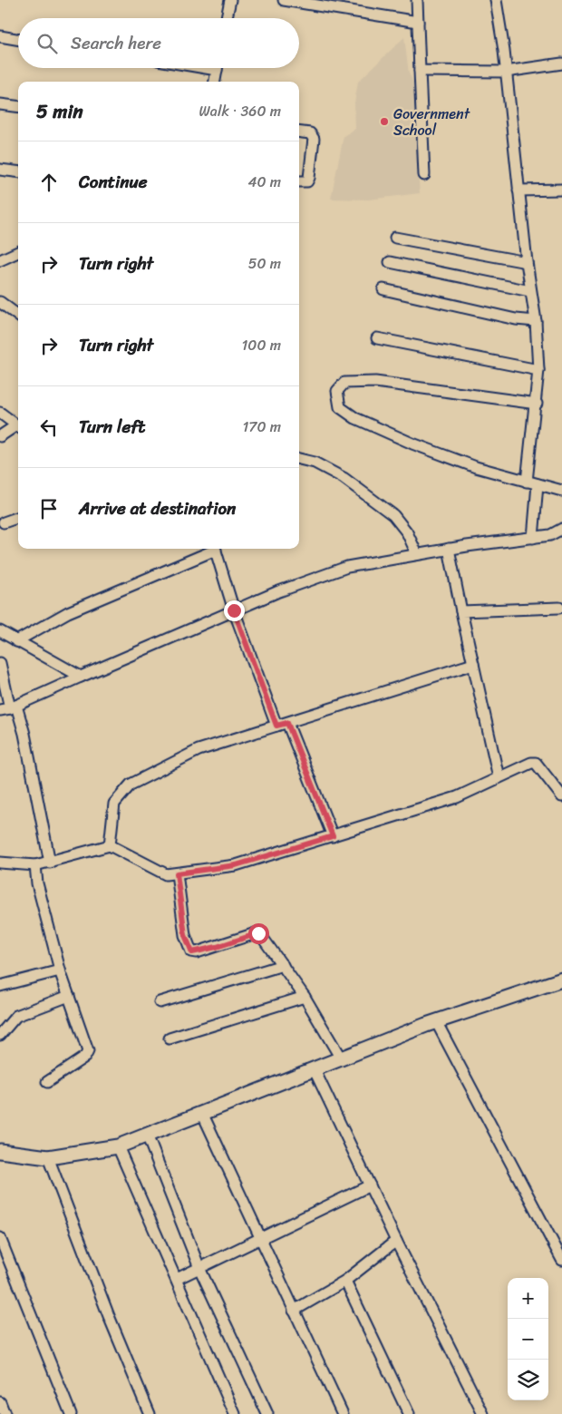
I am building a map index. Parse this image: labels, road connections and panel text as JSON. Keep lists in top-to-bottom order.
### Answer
{
  "places": ["Government School"],
  "page": {
    "search": "Search here",
    "heading": ["5 min", "Walk · 360 m"],
    "list": [
      ["Continue", "40 m"],
      ["Turn right", "50 m"],
      ["Turn right", "100 m"],
      ["Turn left", "170 m"],
      "Arrive at destination"
    ],
    "map_buttons": ["+", "−"]
  }
}
